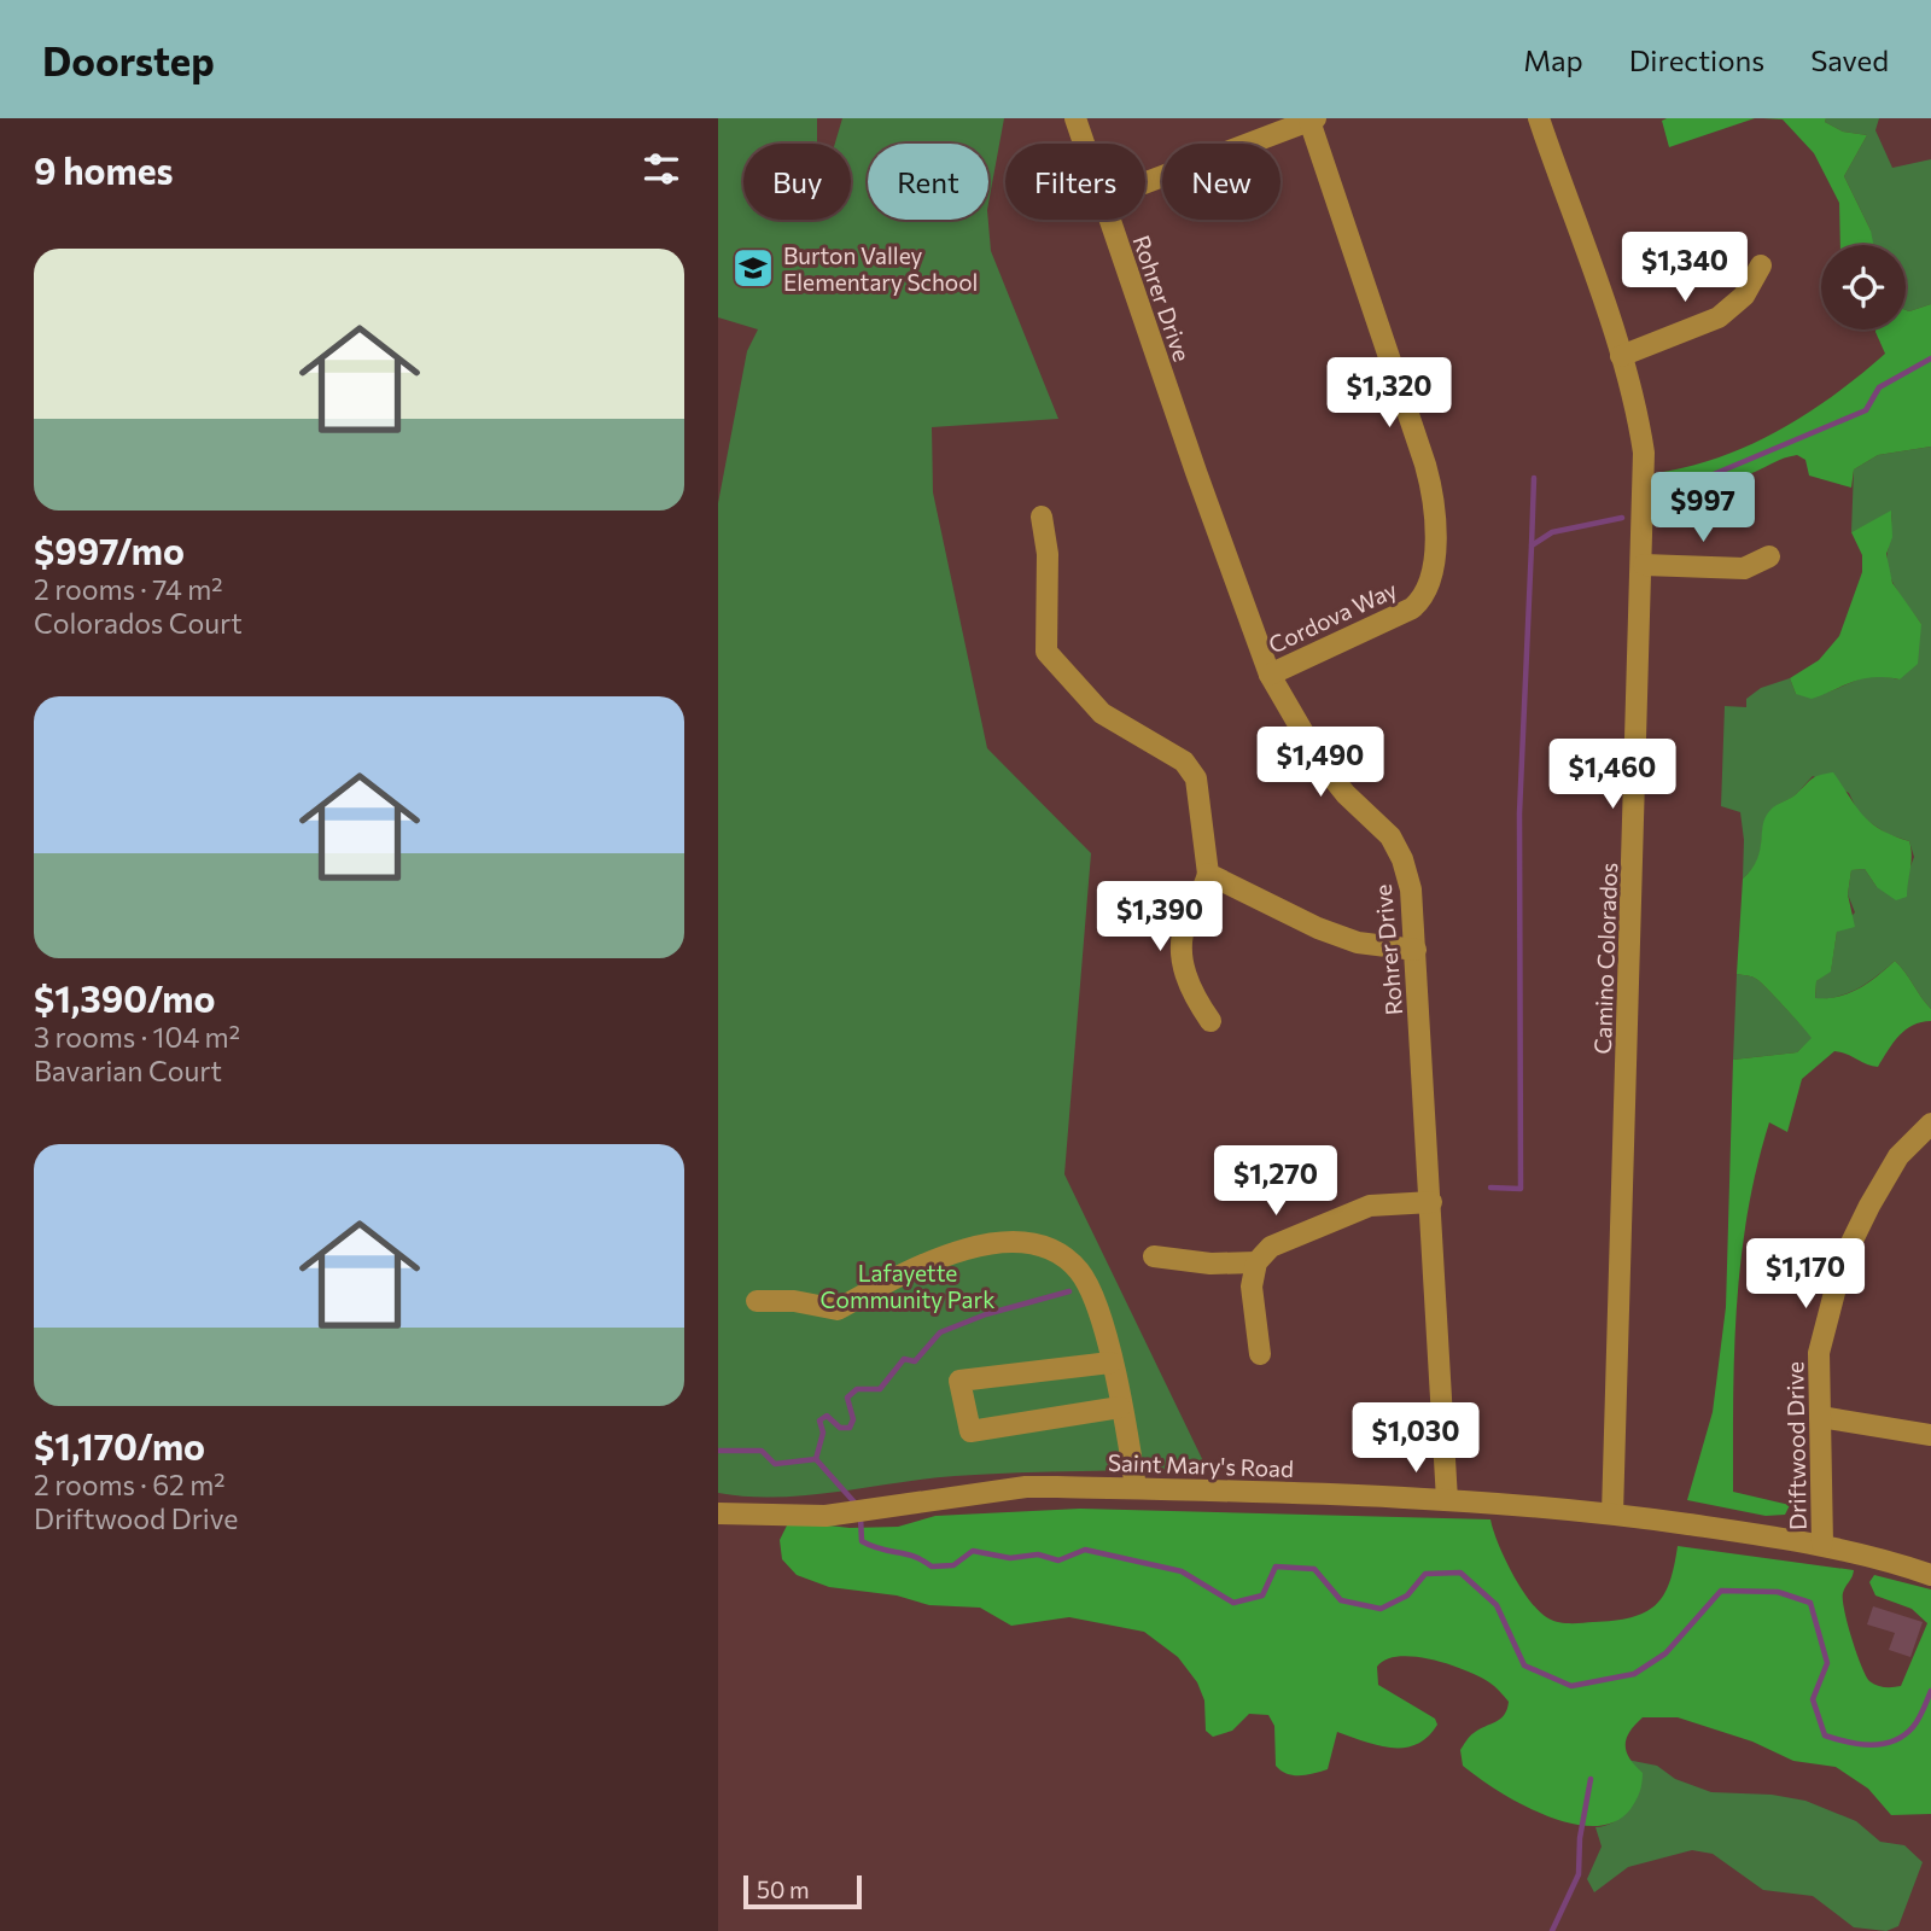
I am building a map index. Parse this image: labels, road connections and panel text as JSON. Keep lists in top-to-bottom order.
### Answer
{
  "streets": {
    "street": [
      "Rohrer Drive",
      "Cordova Way",
      "Camino Colorados",
      "Driftwood Drive",
      "Saint Mary's Road"
    ]
  },
  "crossings": [
    ["Rohrer Drive", "Cordova Way"],
    ["Rohrer Drive", "Saint Mary's Road"],
    ["Camino Colorados", "Saint Mary's Road"],
    ["Driftwood Drive", "Saint Mary's Road"]
  ],
  "parks": ["Lafayette Community Park"],
  "places": {
    "school or university": ["Burton Valley Elementary School"]
  },
  "scale_bar": "50 m",
  "page": {
    "header": "Doorstep",
    "nav": ["Map", "Directions", "Saved"],
    "heading": "9 homes",
    "chip": [
      "Buy",
      "Rent",
      "Filters",
      "New"
    ],
    "list": [
      {
        "name": "$997/mo",
        "note": "2 rooms · 74 m² · Colorados Court"
      },
      {
        "name": "$1,390/mo",
        "note": "3 rooms · 104 m² · Bavarian Court"
      },
      {
        "name": "$1,170/mo",
        "note": "2 rooms · 62 m² · Driftwood Drive"
      }
    ],
    "price": [
      "$1,340",
      "$1,320",
      "$997",
      "$1,490",
      "$1,460",
      "$1,390",
      "$1,270",
      "$1,170",
      "$1,030"
    ],
    "scale": "50 m"
  }
}
